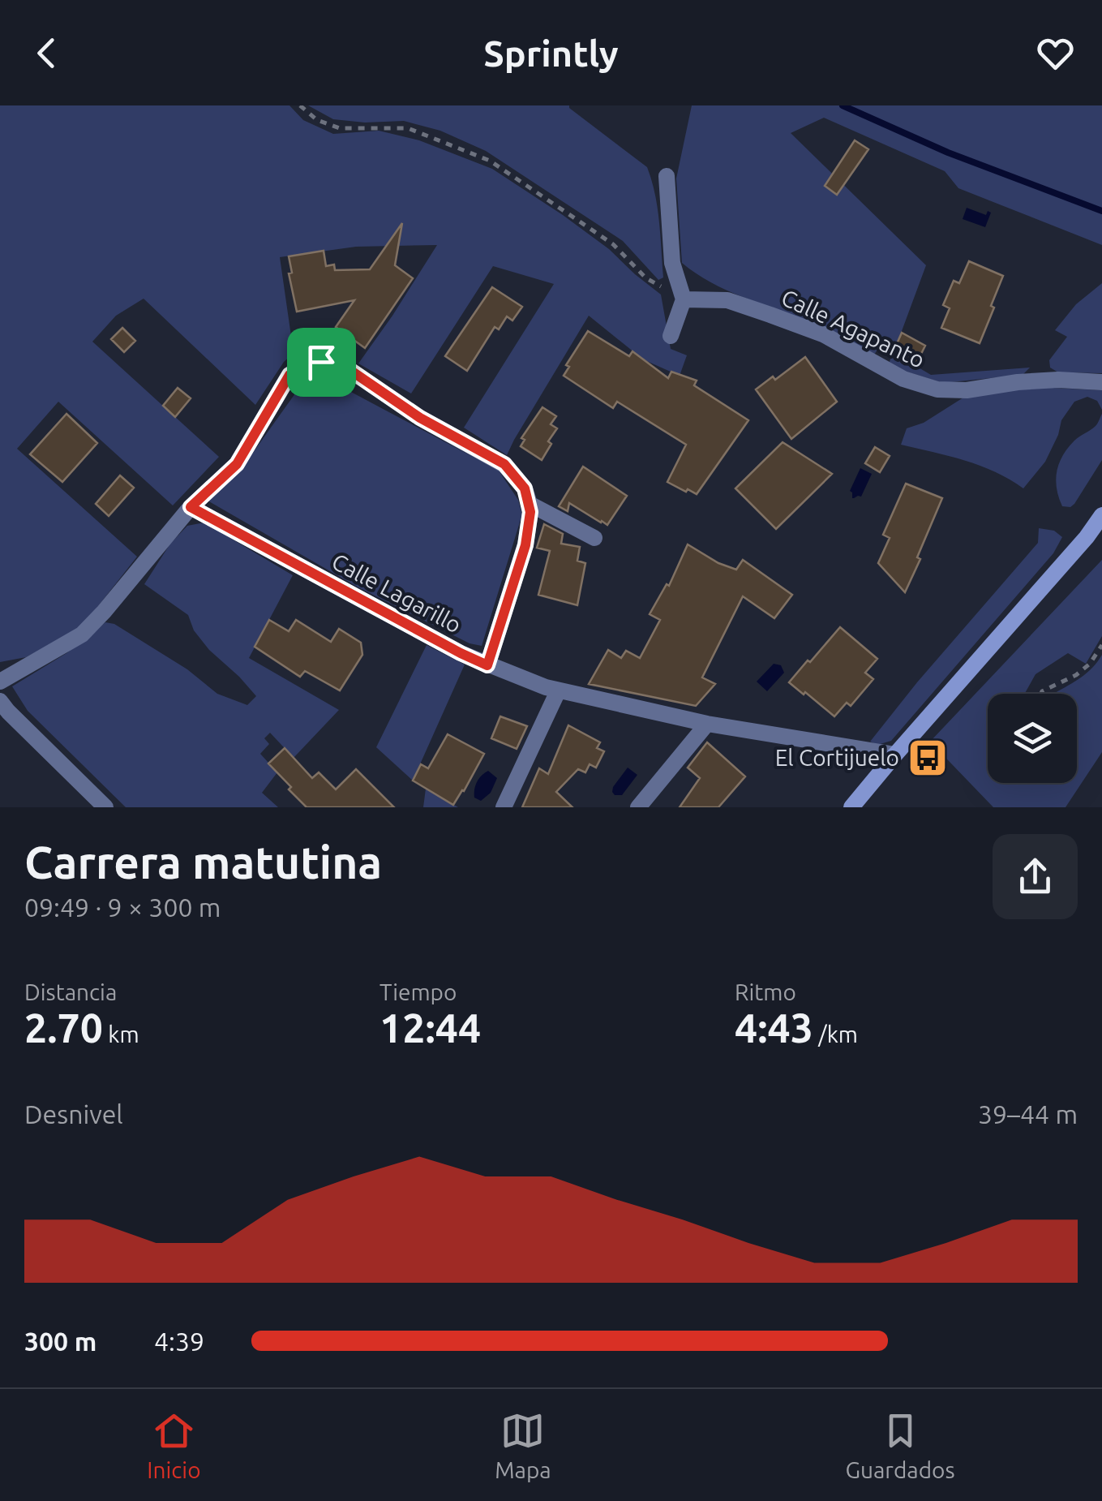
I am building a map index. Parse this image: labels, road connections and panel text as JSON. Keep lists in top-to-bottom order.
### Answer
{
  "streets": {
    "street": ["Calle Agapanto", "Calle Lagarillo"]
  },
  "places": {
    "bus stop": ["El Cortijuelo"]
  },
  "page": {
    "header": "Sprintly",
    "heading": ["Carrera matutina", "09:49 · 9 × 300 m"],
    "stats": [
      ["Distancia", "2.70 km"],
      ["Tiempo", "12:44"],
      ["Ritmo", "4:43 /km"]
    ],
    "chart": ["Desnivel", "39–44 m"],
    "list": [
      {
        "name": "300 m",
        "note": "4:39"
      }
    ],
    "tabs": ["Inicio", "Mapa", "Guardados"]
  }
}
